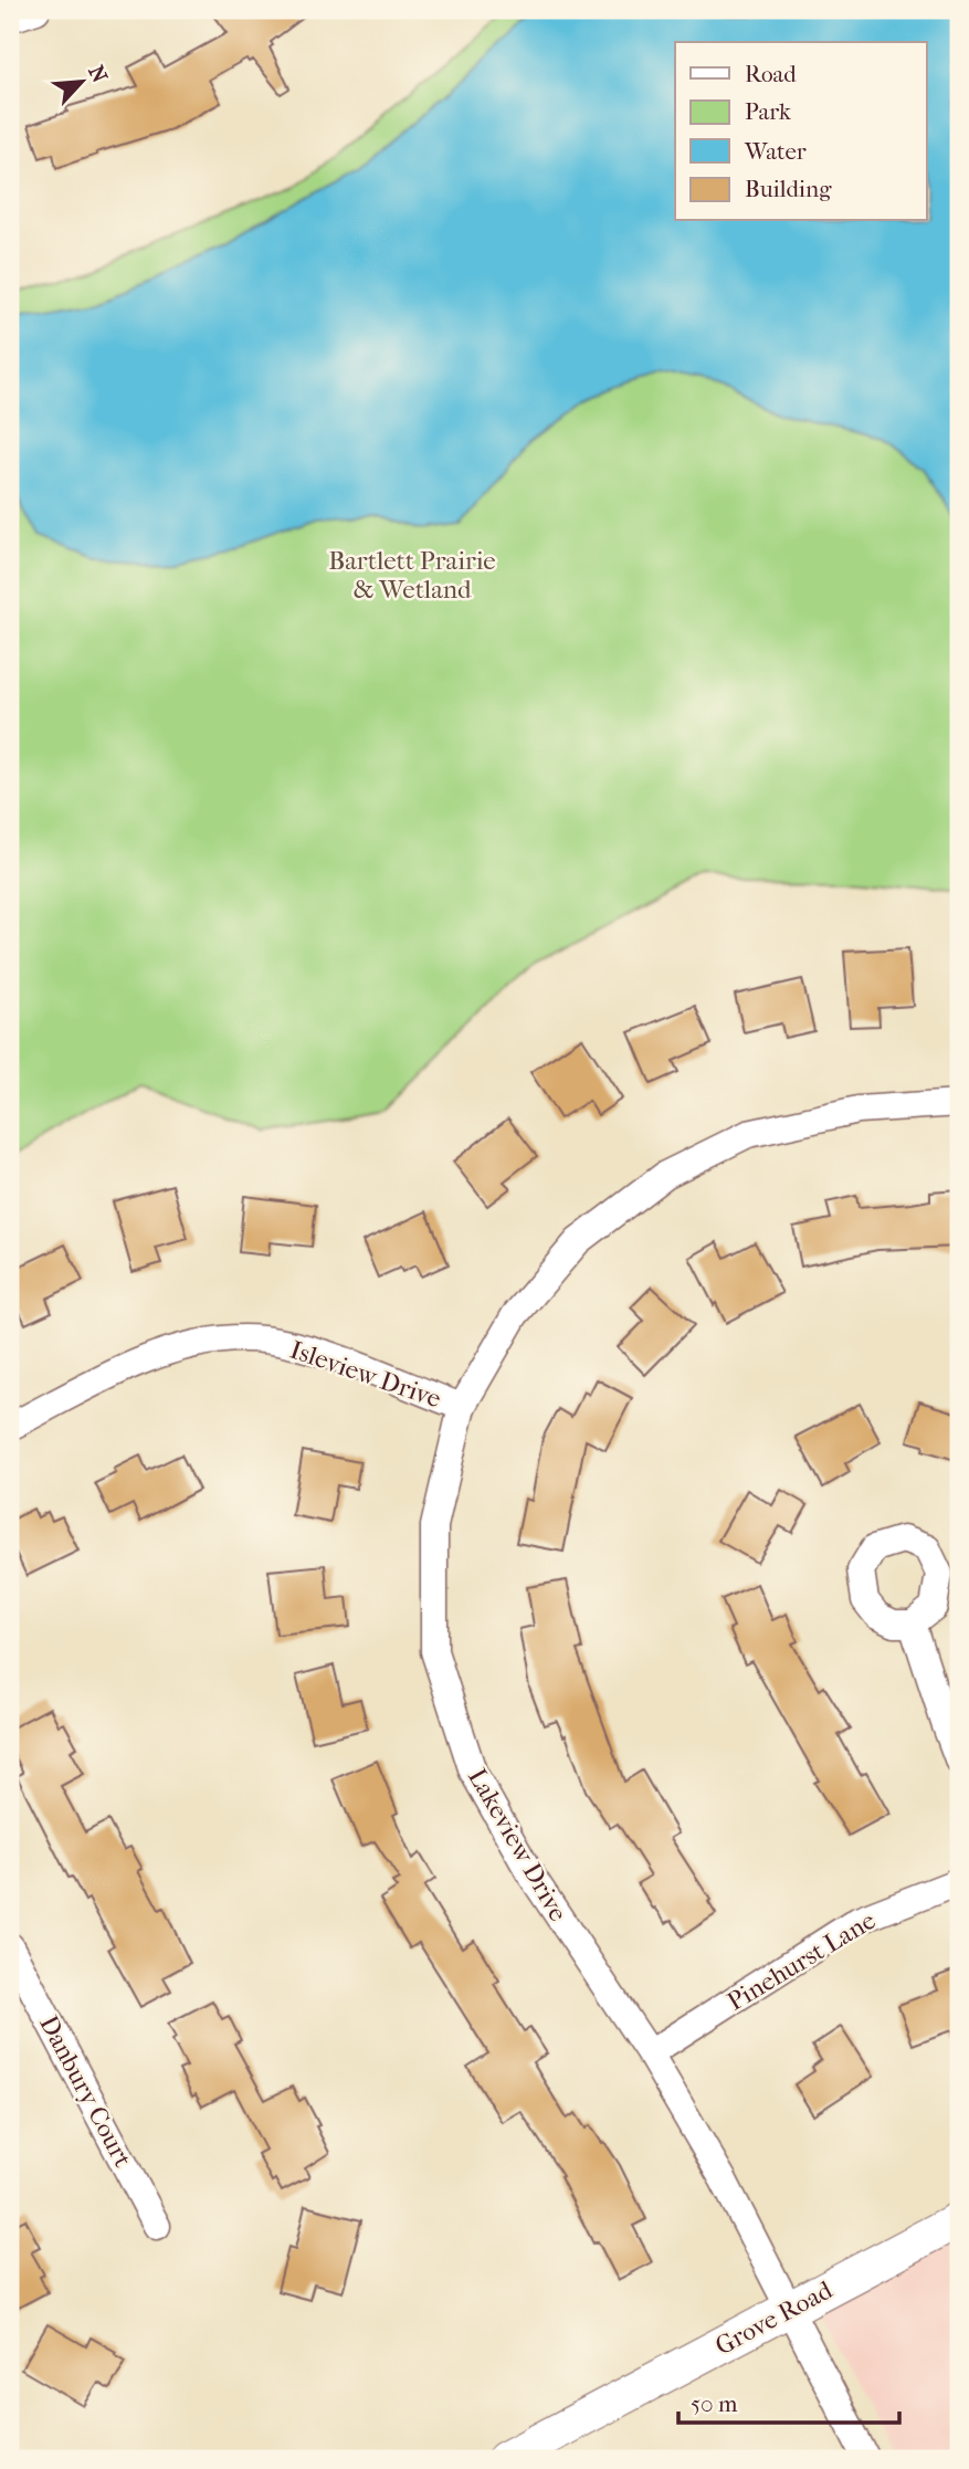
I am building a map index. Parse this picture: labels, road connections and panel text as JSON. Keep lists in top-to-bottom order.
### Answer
{
  "streets": {
    "street": [
      "Isleview Drive",
      "Lakeview Drive",
      "Pinehurst Lane",
      "Danbury Court",
      "Grove Road"
    ]
  },
  "crossings": [
    ["Isleview Drive", "Lakeview Drive"],
    ["Lakeview Drive", "Pinehurst Lane"],
    ["Lakeview Drive", "Grove Road"]
  ],
  "parks": ["Bartlett Prairie & Wetland"],
  "legend": [
    "Road",
    "Park",
    "Water",
    "Building"
  ],
  "scale_bar": "50 m",
  "north": "top right"
}
